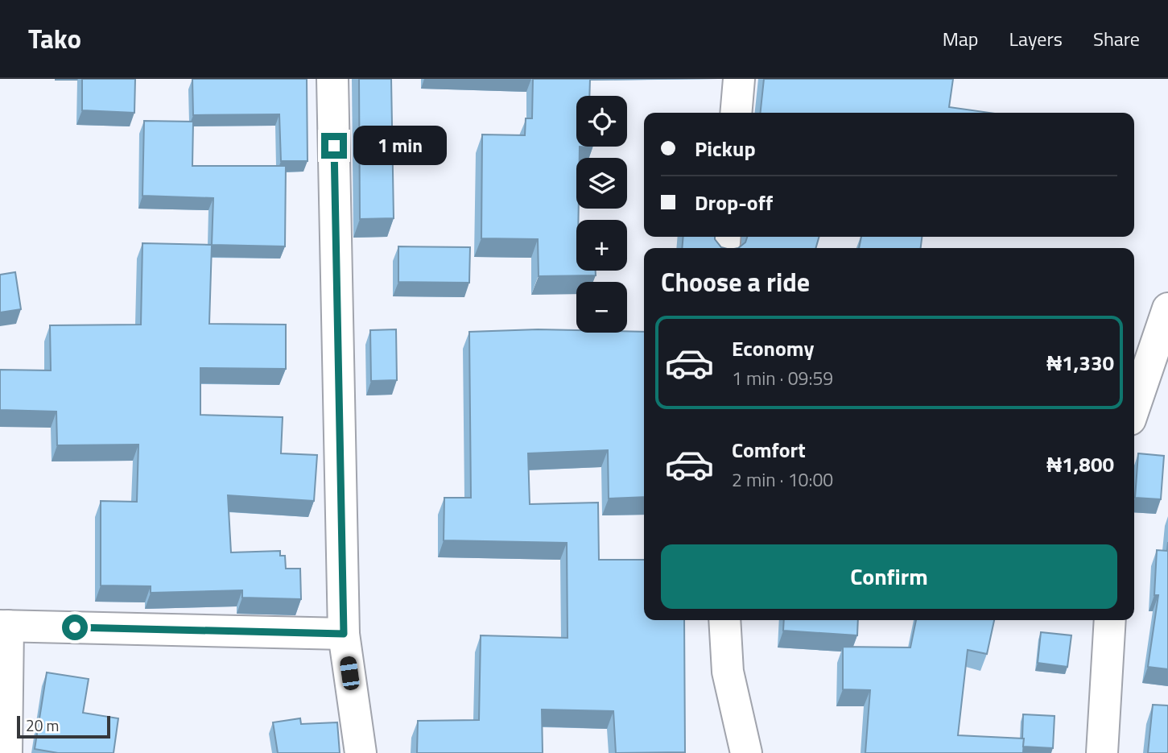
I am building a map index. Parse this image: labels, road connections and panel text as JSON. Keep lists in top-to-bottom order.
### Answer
{
  "scale_bar": "20 m",
  "page": {
    "header": "Tako",
    "nav": ["Map", "Layers", "Share"],
    "map_buttons": ["+", "−"],
    "banner": ["Pickup", "Drop-off"],
    "bubble": "1 min",
    "heading": "Choose a ride",
    "list": [
      {
        "name": "Economy",
        "note": "1 min · 09:59",
        "value": "₦1,330"
      },
      {
        "name": "Comfort",
        "note": "2 min · 10:00",
        "value": "₦1,800"
      }
    ],
    "buttons": "Confirm",
    "scale": "20 m"
  }
}
